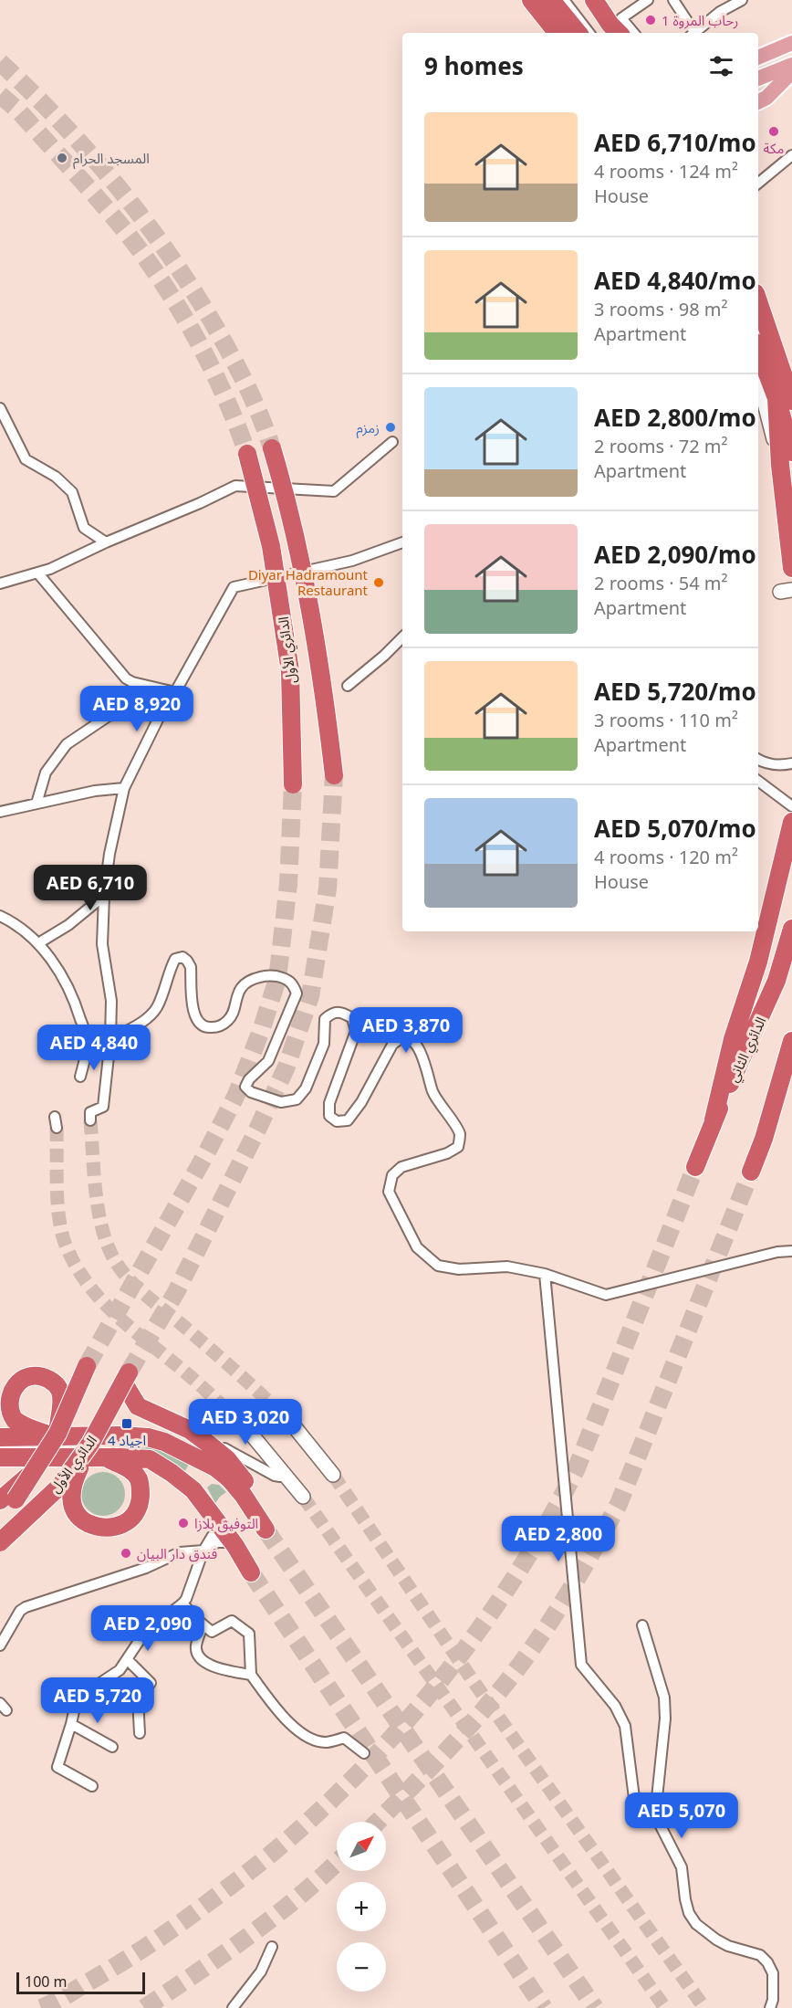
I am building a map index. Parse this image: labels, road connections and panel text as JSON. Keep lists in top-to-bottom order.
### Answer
{
  "streets": {
    "highway": ["الدائري الأول", "الدائري الثاني"]
  },
  "places": {
    "other": [
      "رحاب المروة 1",
      "مكة",
      "المسجد الحرام",
      "زمزم",
      "Diyar Hadramount Restaurant",
      "التوفيق بلازا",
      "فندق دار البيان"
    ],
    "transit": ["اجياد 4"]
  },
  "scale_bar": "100 m",
  "north": "top right",
  "page": {
    "heading": "9 homes",
    "list": [
      {
        "name": "AED 6,710/mo",
        "note": "4 rooms · 124 m² · House"
      },
      {
        "name": "AED 4,840/mo",
        "note": "3 rooms · 98 m² · Apartment"
      },
      {
        "name": "AED 2,800/mo",
        "note": "2 rooms · 72 m² · Apartment"
      },
      {
        "name": "AED 2,090/mo",
        "note": "2 rooms · 54 m² · Apartment"
      },
      {
        "name": "AED 5,720/mo",
        "note": "3 rooms · 110 m² · Apartment"
      },
      {
        "name": "AED 5,070/mo",
        "note": "4 rooms · 120 m² · House"
      }
    ],
    "price": [
      "AED 8,920",
      "AED 6,710",
      "AED 3,870",
      "AED 4,840",
      "AED 3,020",
      "AED 2,800",
      "AED 2,090",
      "AED 5,720",
      "AED 5,070"
    ],
    "map_buttons": ["+", "−"],
    "scale": "100 m"
  }
}
